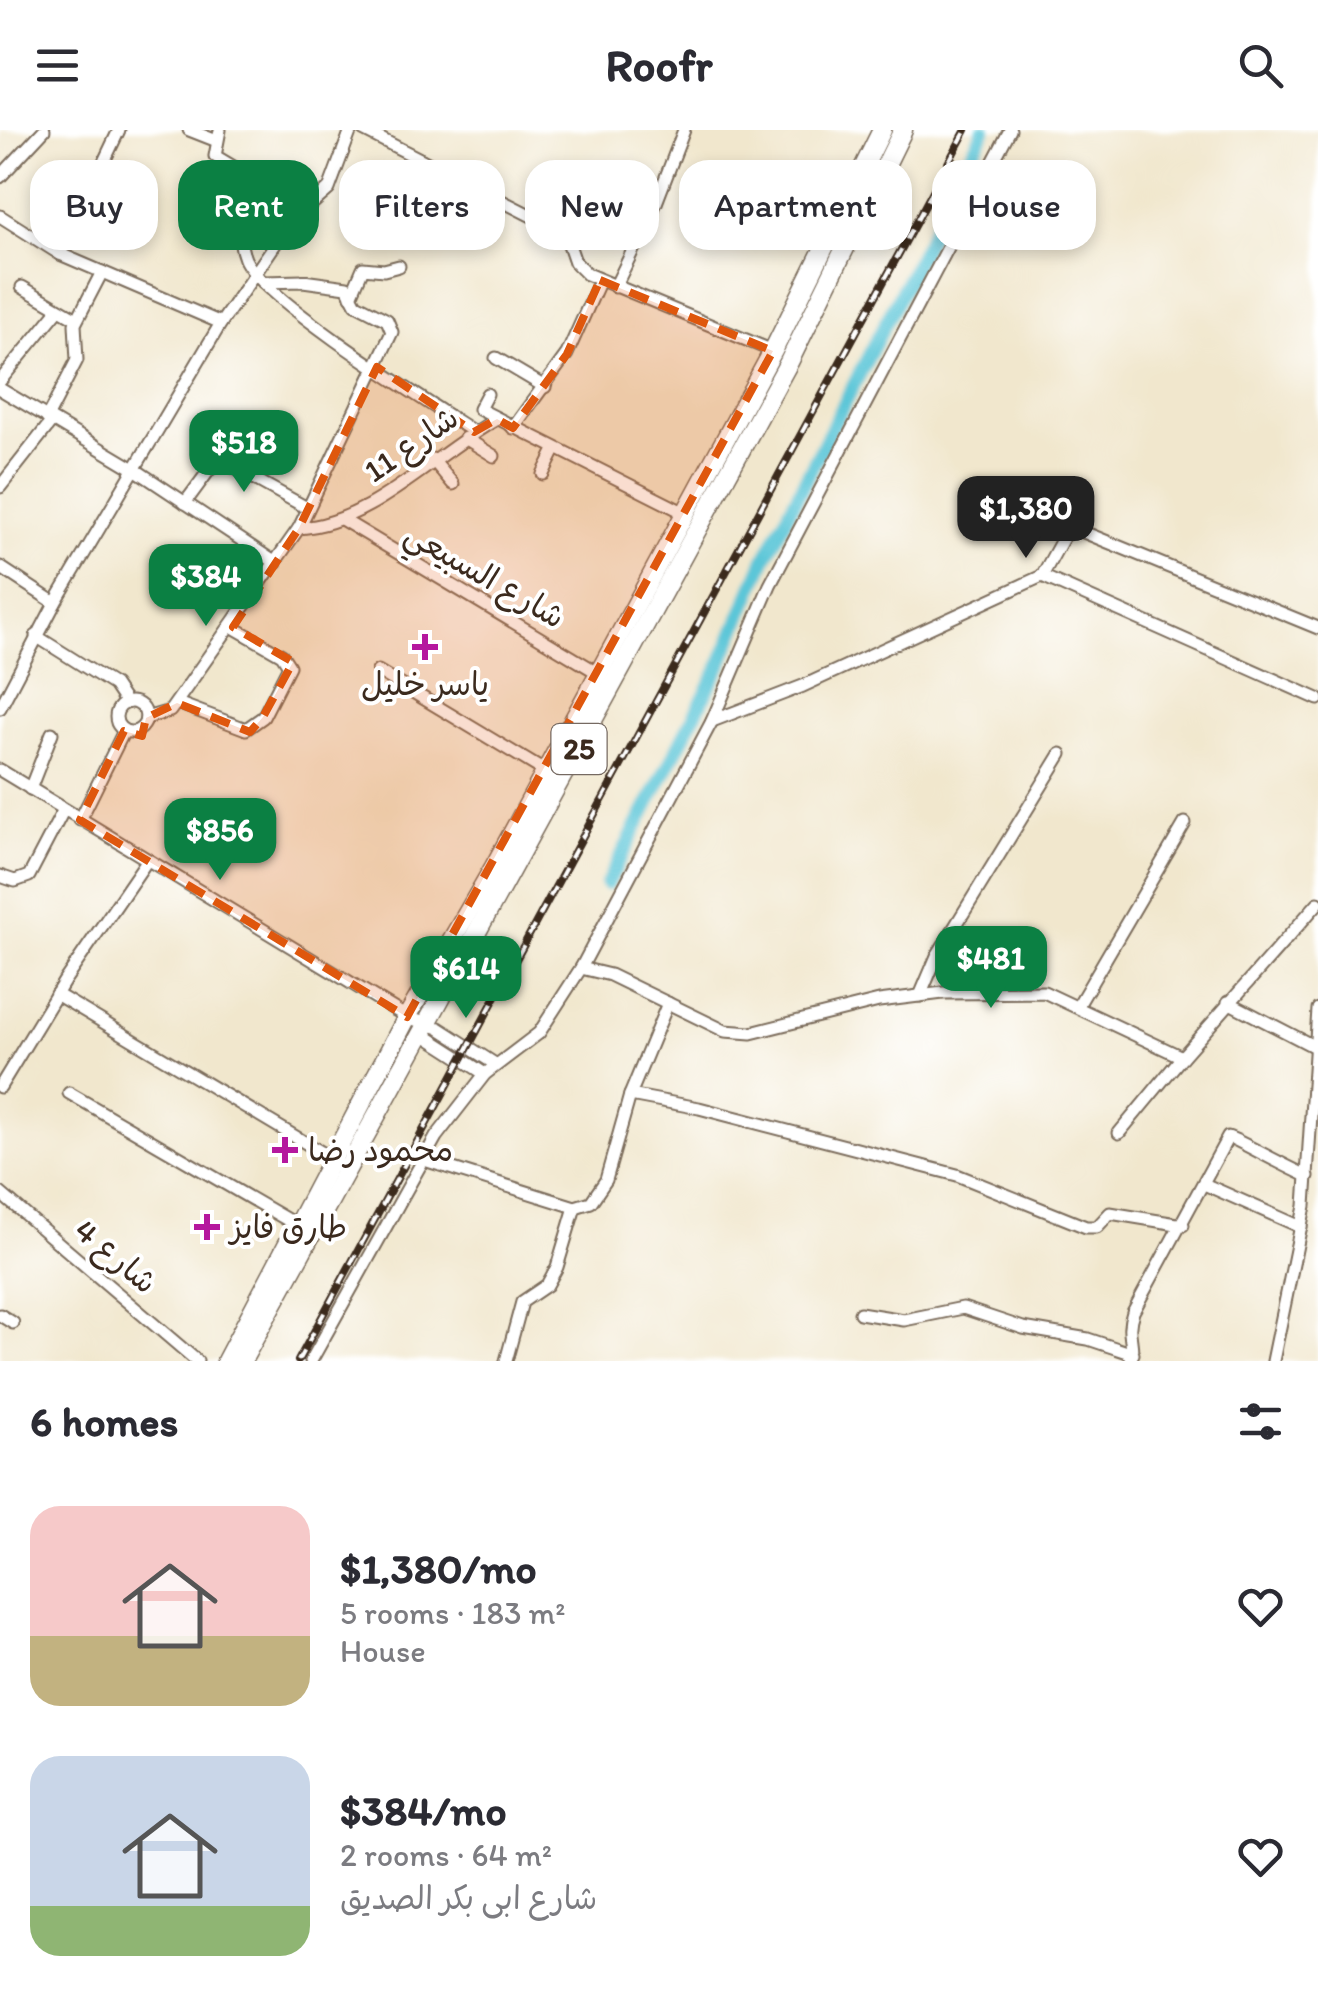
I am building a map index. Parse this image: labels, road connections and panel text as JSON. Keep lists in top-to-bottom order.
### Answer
{
  "streets": {
    "highway": ["25"],
    "street": ["شارع 11", "شارع السبيعي", "شارع 4"]
  },
  "crossings": [
    ["شارع 11", "شارع السبيعي"],
    ["شارع السبيعي", "25"]
  ],
  "places": {
    "health": ["ياسر خليل", "محمود رضا", "طارق فايز"]
  },
  "page": {
    "header": "Roofr",
    "chip": [
      "Buy",
      "Rent",
      "Filters",
      "New",
      "Apartment",
      "House"
    ],
    "price": [
      "$518",
      "$1,380",
      "$384",
      "$856",
      "$481",
      "$614"
    ],
    "heading": "6 homes",
    "list": [
      {
        "name": "$1,380/mo",
        "note": "5 rooms · 183 m² · House"
      },
      {
        "name": "$384/mo",
        "note": "2 rooms · 64 m² · شارع ابى بكر الصديق"
      }
    ]
  }
}
